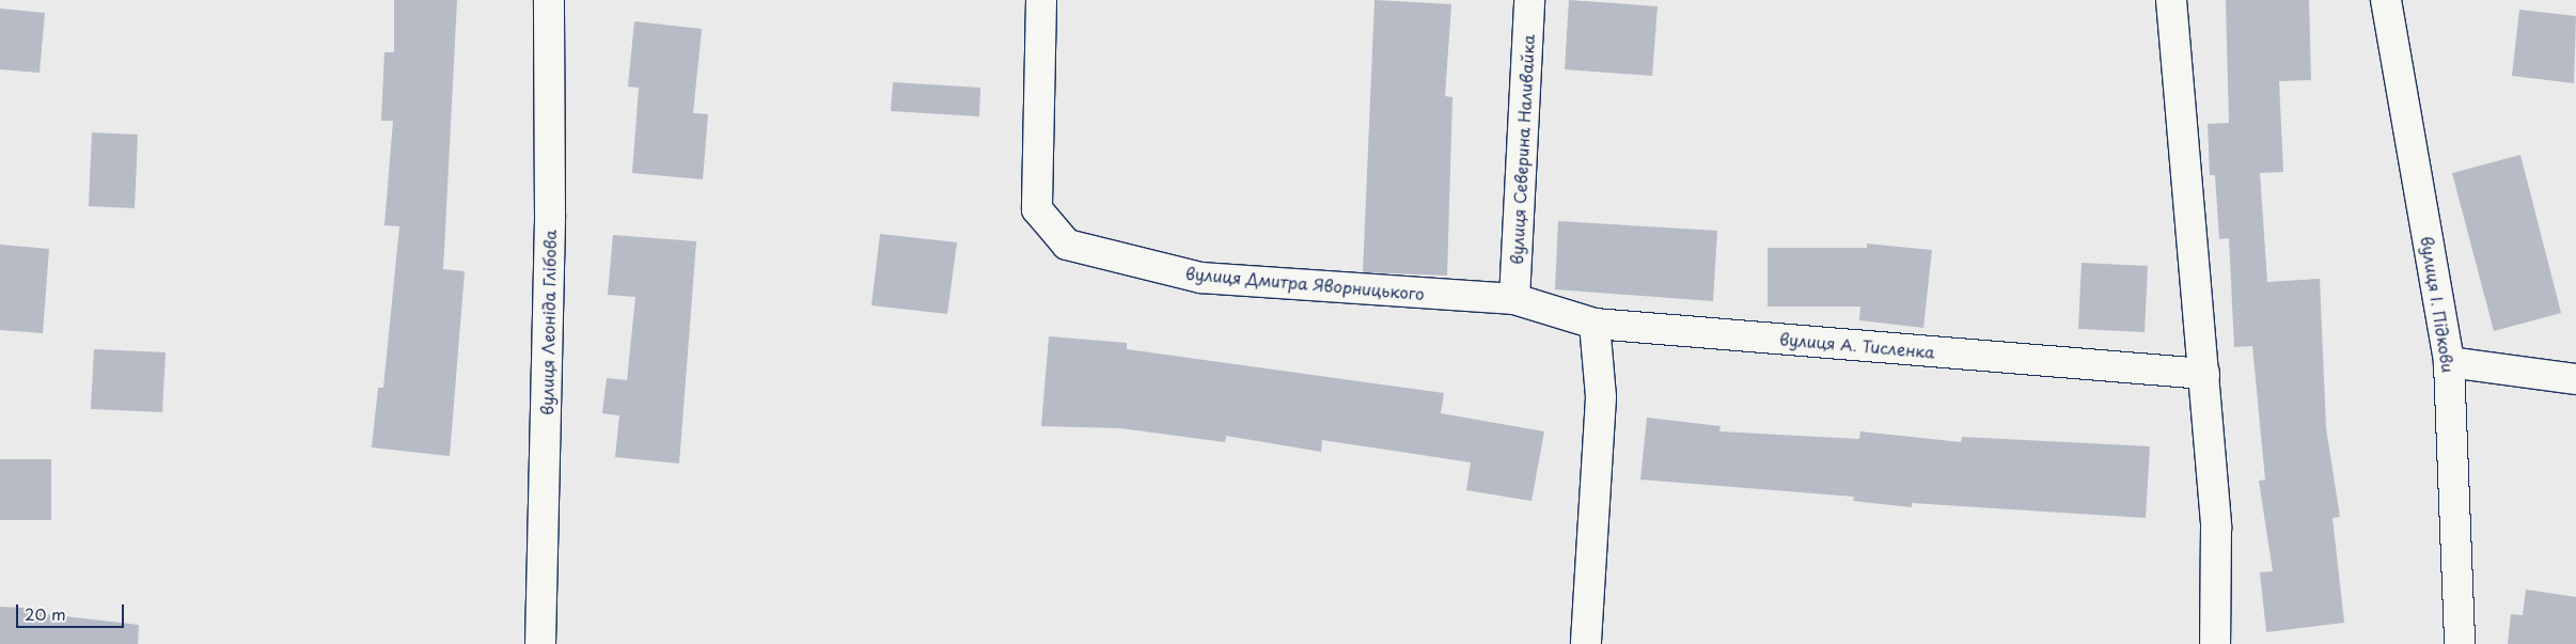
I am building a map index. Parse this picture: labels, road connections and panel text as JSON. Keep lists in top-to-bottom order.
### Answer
{
  "streets": {
    "street": [
      "вулиця Северина Наливайка",
      "вулиця Дмитра Яворницького",
      "вулиця І. Підкови",
      "вулиця Леоніда Глібова",
      "вулиця А. Тисленка"
    ]
  },
  "crossings": [
    ["вулиця Северина Наливайка", "вулиця Дмитра Яворницького"],
    ["вулиця Северина Наливайка", "вулиця А. Тисленка"],
    ["вулиця Дмитра Яворницького", "вулиця А. Тисленка"]
  ],
  "scale_bar": "20 m"
}
